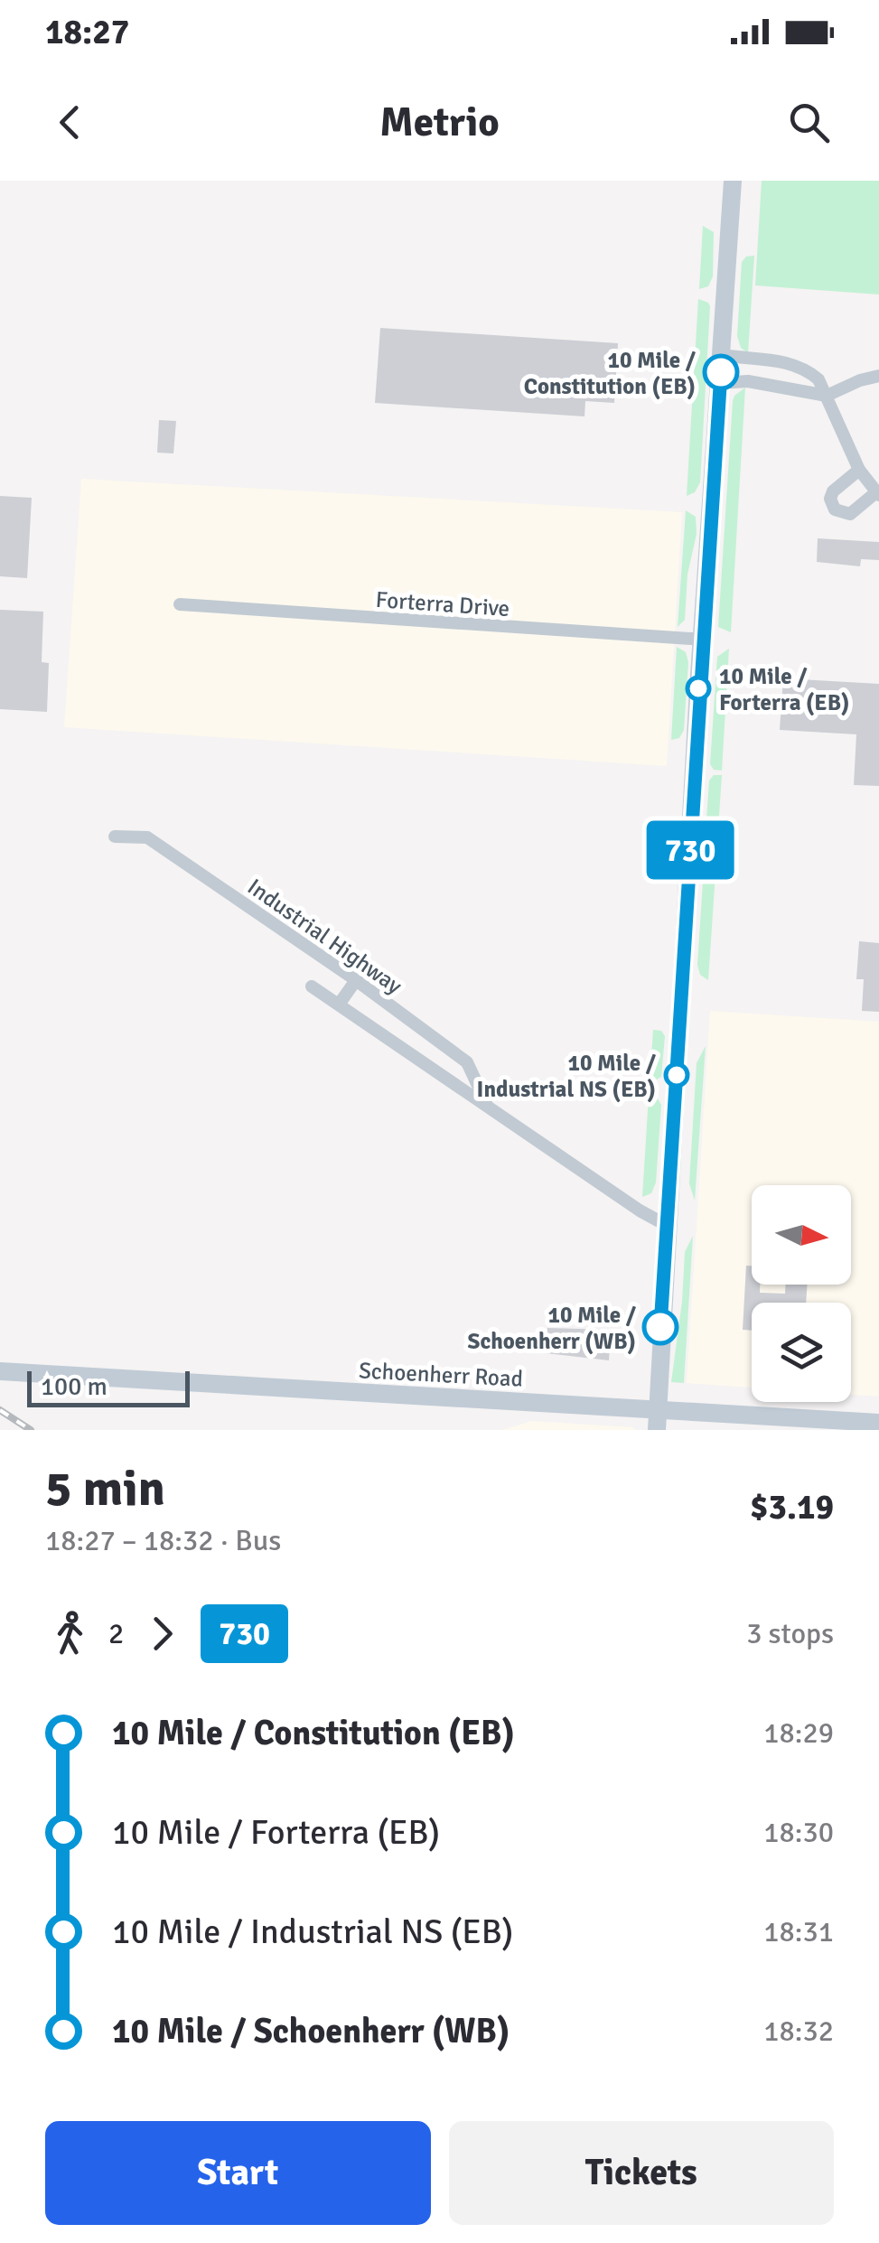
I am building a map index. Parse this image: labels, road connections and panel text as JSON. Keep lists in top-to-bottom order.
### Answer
{
  "streets": {
    "main road": ["Schoenherr Road"],
    "street": ["Forterra Drive", "Industrial Highway"]
  },
  "places": [
    "10 Mile / Constitution (EB)",
    "10 Mile / Forterra (EB)",
    "10 Mile / Industrial NS (EB)",
    "10 Mile / Schoenherr (WB)"
  ],
  "lines": ["bus line 730"],
  "scale_bar": "100 m",
  "north": "right",
  "page": {
    "status": "18:27",
    "header": "Metrio",
    "on_map": "730",
    "scale": "100 m",
    "heading": ["5 min", "18:27 – 18:32 · Bus", "$3.19"],
    "legs": ["2", "730", "3 stops"],
    "list": [
      {
        "name": "10 Mile / Constitution (EB)",
        "value": "18:29"
      },
      {
        "name": "10 Mile / Forterra (EB)",
        "value": "18:30"
      },
      {
        "name": "10 Mile / Industrial NS (EB)",
        "value": "18:31"
      },
      {
        "name": "10 Mile / Schoenherr (WB)",
        "value": "18:32"
      }
    ],
    "buttons": ["Start", "Tickets"]
  }
}
